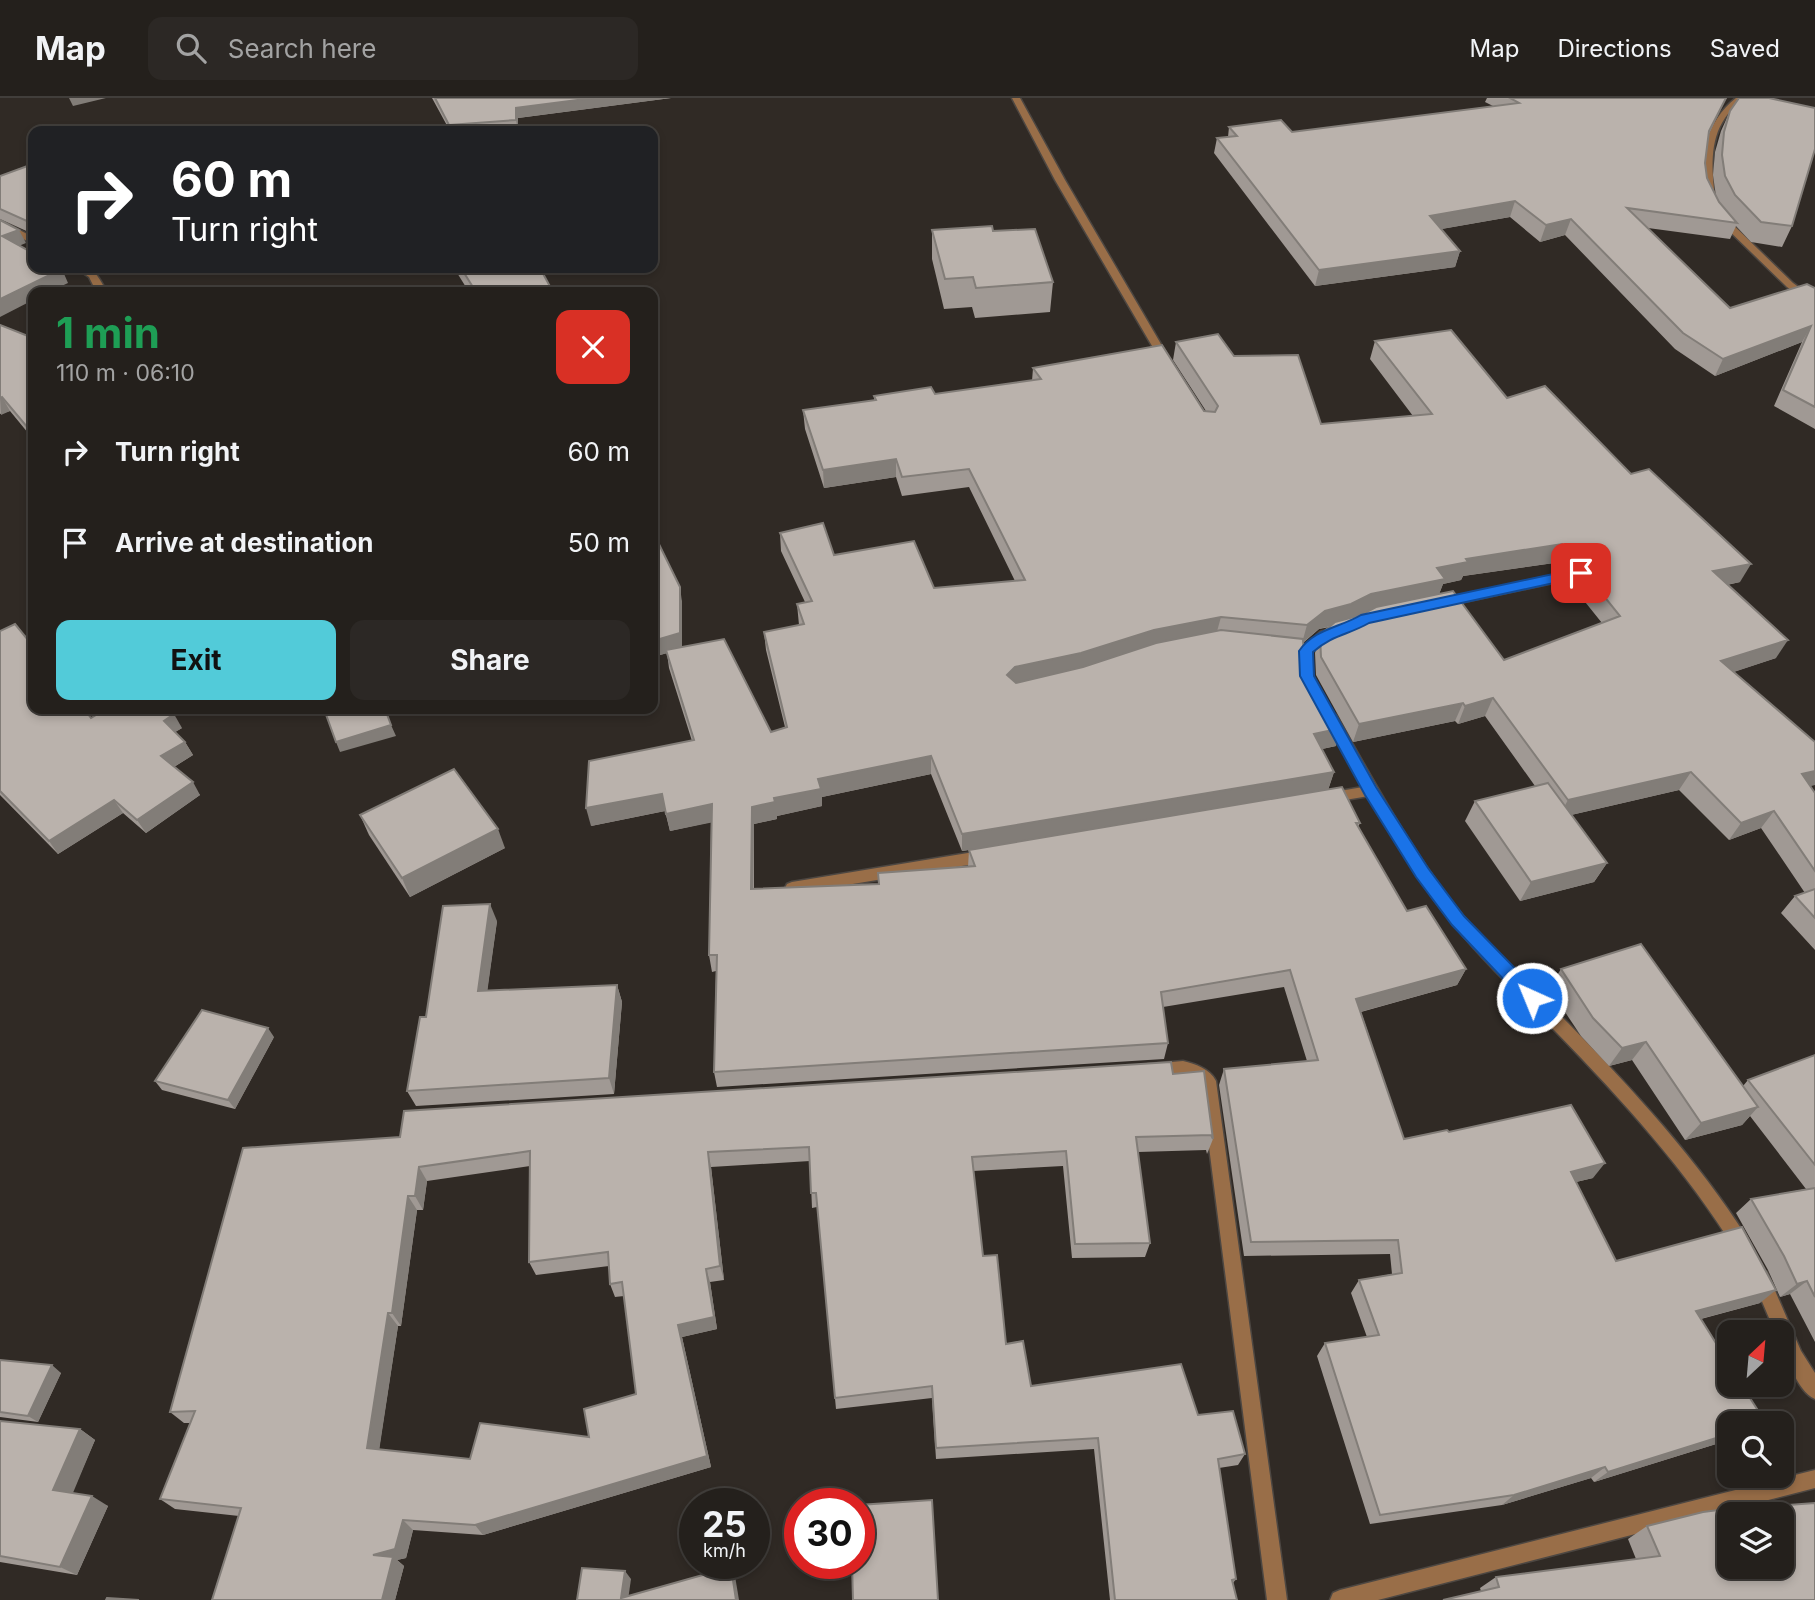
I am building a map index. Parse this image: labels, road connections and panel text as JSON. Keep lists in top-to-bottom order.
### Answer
{
  "north": "top right",
  "page": {
    "header": "Map",
    "search": "Search here",
    "nav": ["Map", "Directions", "Saved"],
    "turn": ["60 m", "Turn right"],
    "heading": ["1 min", "110 m · 06:10"],
    "list": [
      {
        "name": "Turn right",
        "value": "60 m"
      },
      {
        "name": "Arrive at destination",
        "value": "50 m"
      }
    ],
    "buttons": ["Exit", "Share"],
    "speed": "25 km/h",
    "limit": "30"
  }
}
